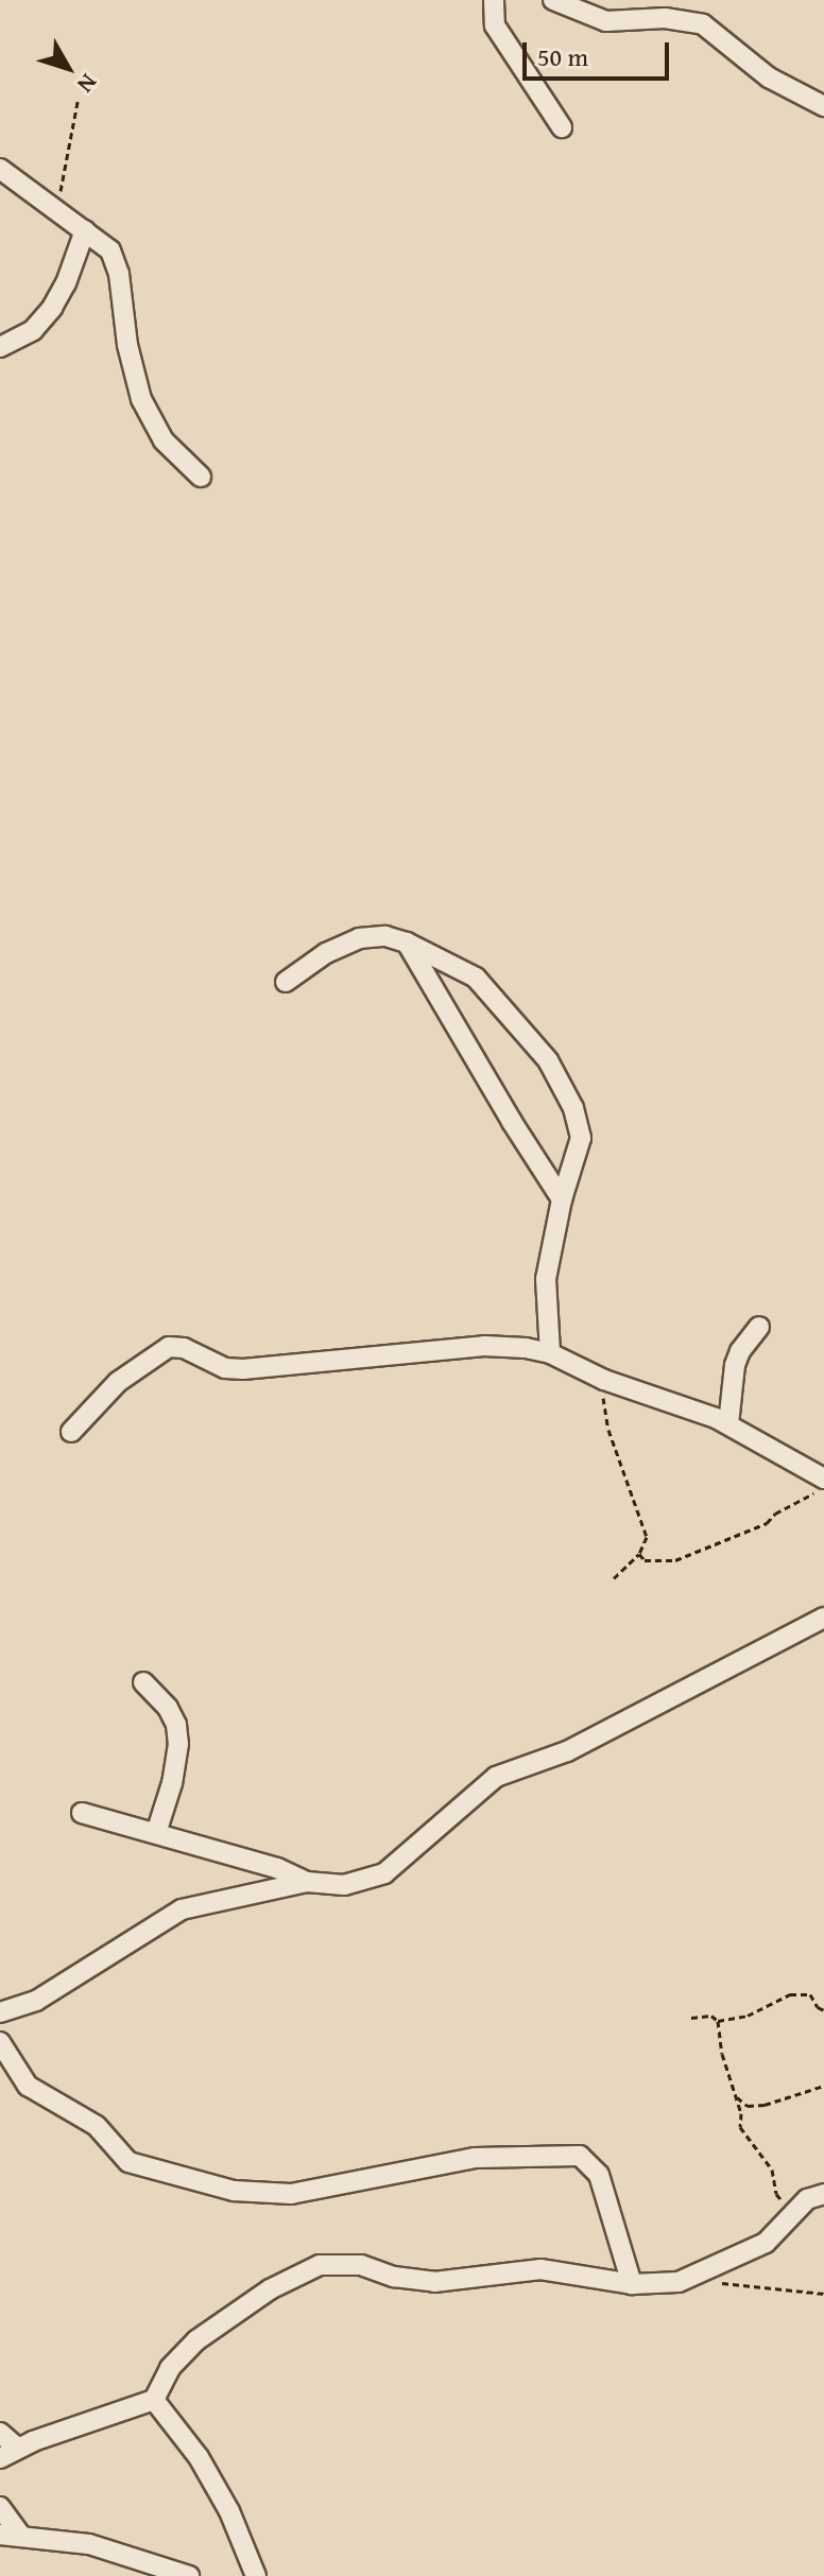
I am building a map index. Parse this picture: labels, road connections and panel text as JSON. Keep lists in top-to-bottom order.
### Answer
{
  "scale_bar": "50 m",
  "north": "bottom right"
}
